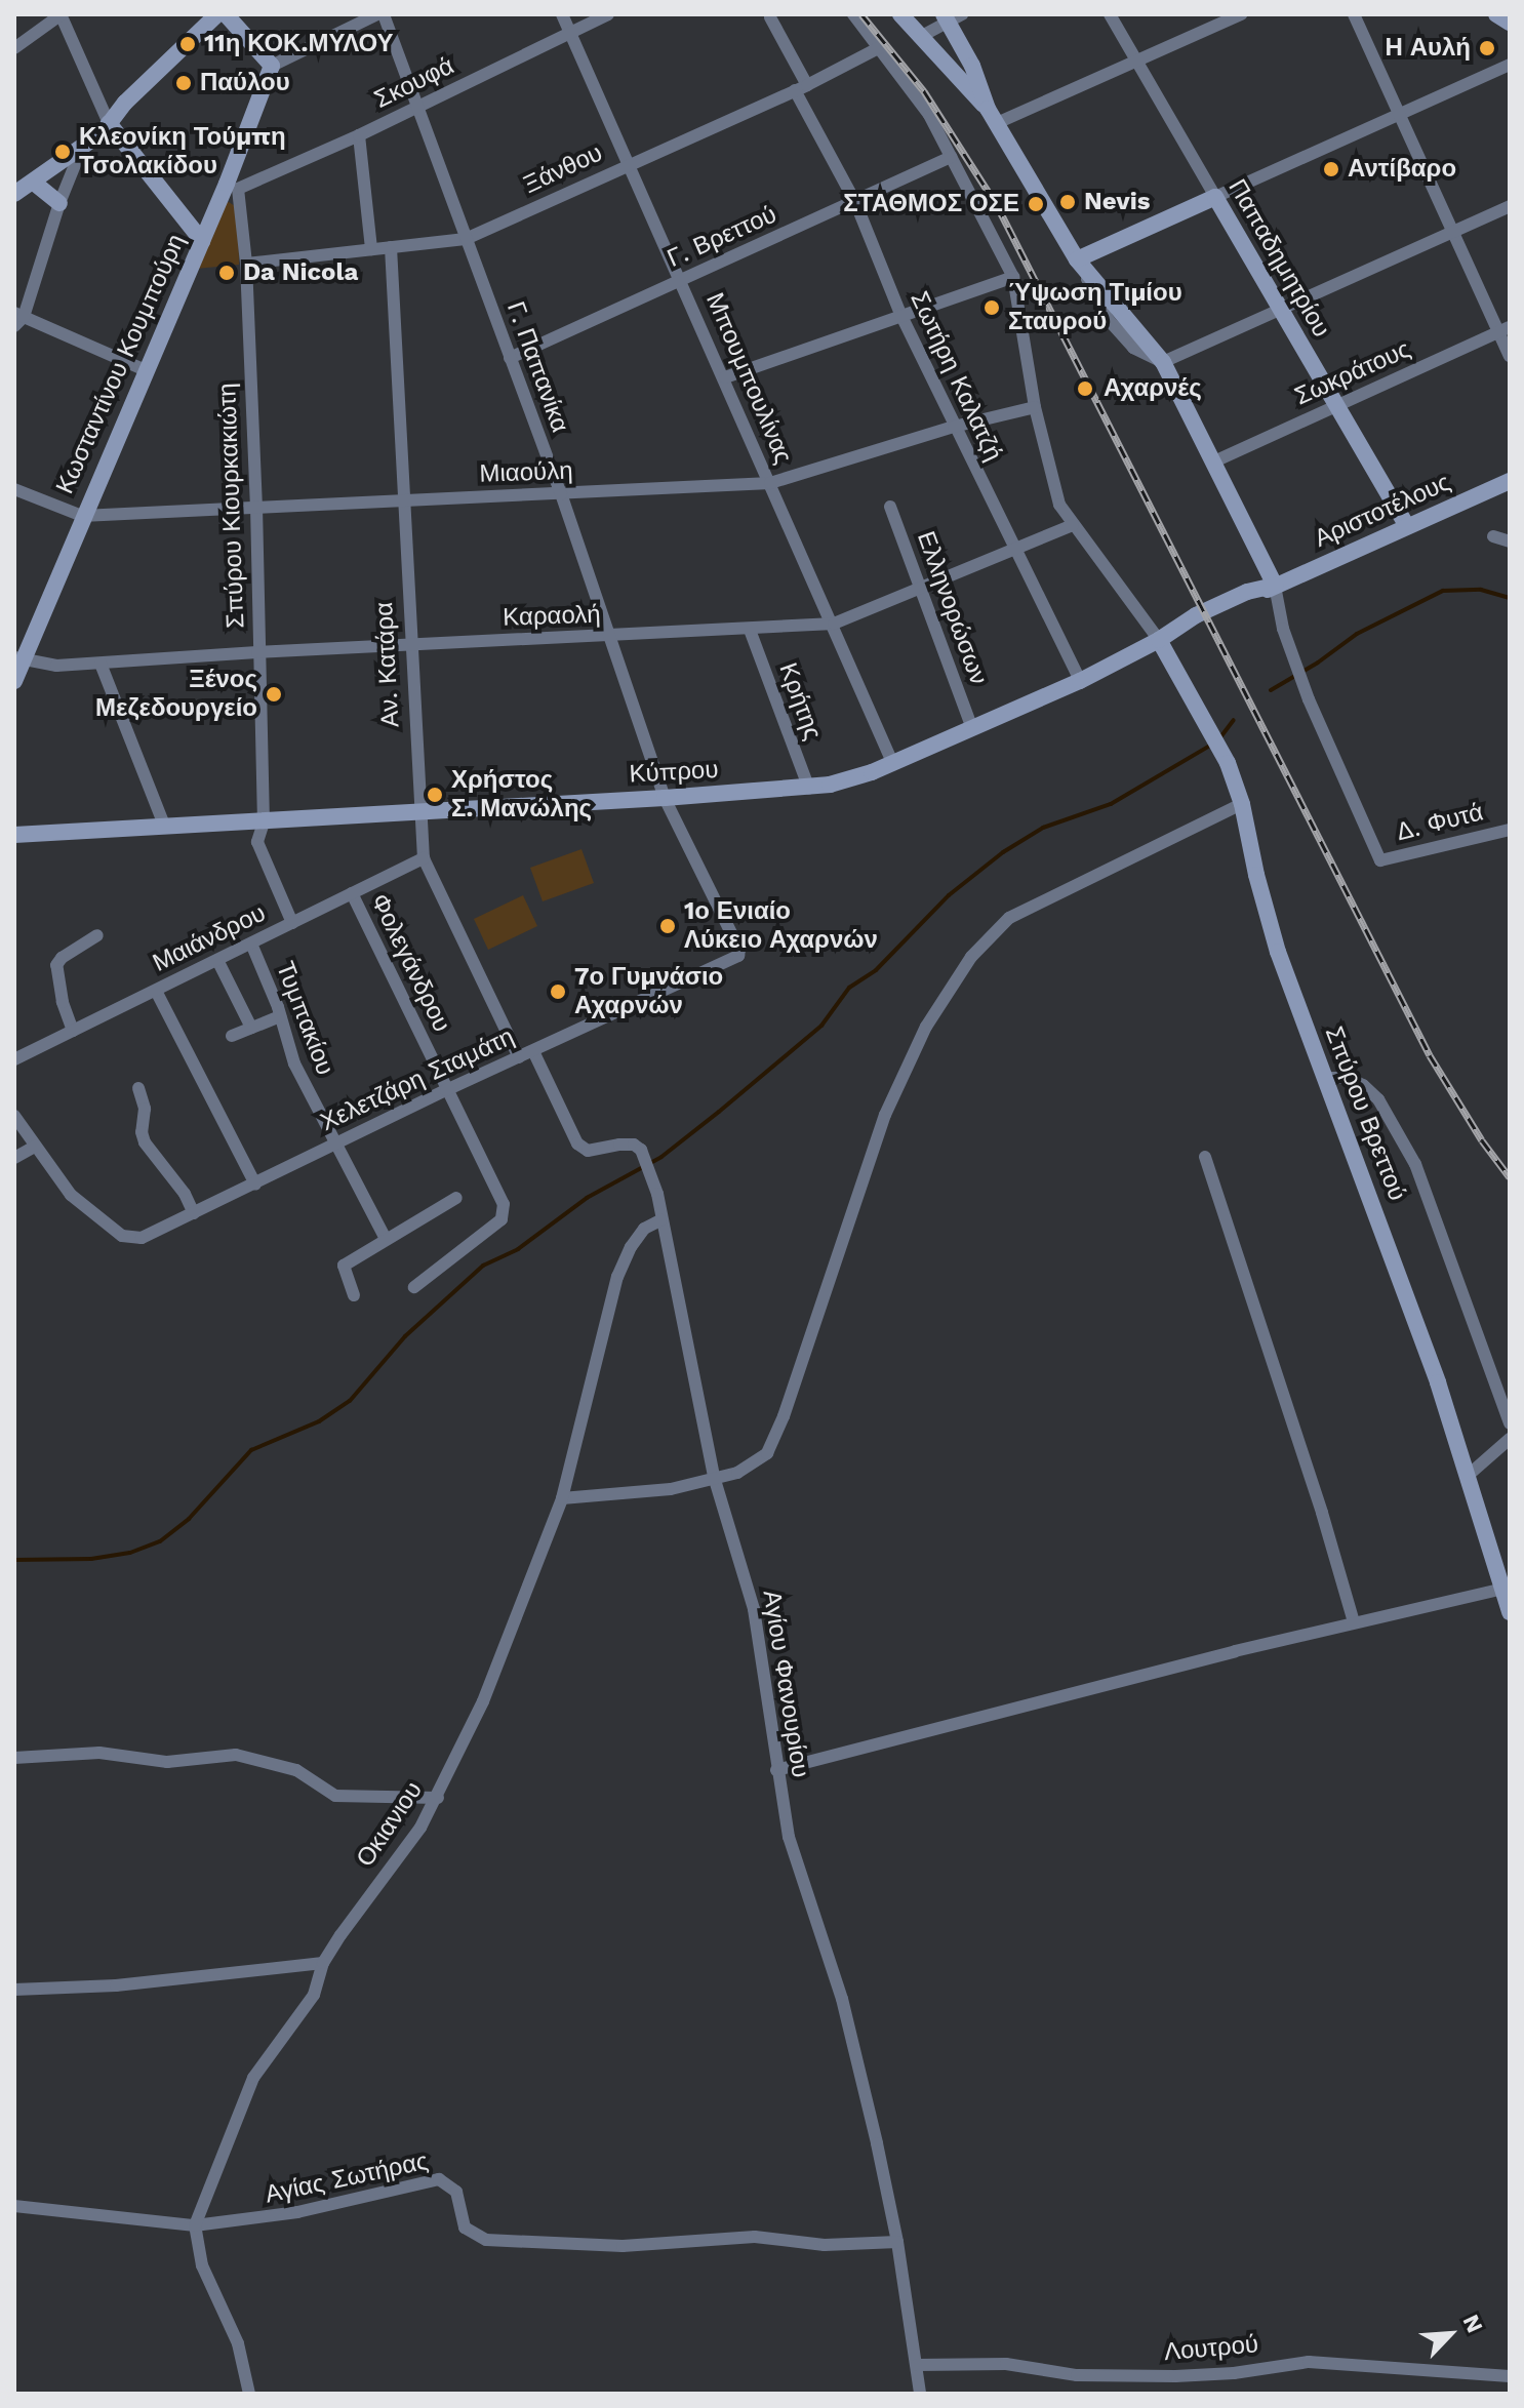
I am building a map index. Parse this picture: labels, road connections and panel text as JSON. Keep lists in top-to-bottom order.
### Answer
{
  "streets": {
    "street": [
      "Σκουφά",
      "Ξάνθου",
      "Γ. Βρεττού",
      "Παπαδημητρίου",
      "Κωσταντίνου Κουμπούρη",
      "Γ. Παπανίκα",
      "Σωκράτους",
      "Σωτήρη Καλατζή",
      "Μπουμπουλίνας",
      "Μιαούλη",
      "Σπύρου Κιουρκακιώτη",
      "Αριστοτέλους",
      "Ελληνορώσων",
      "Καραολή",
      "Αν. Κατάρα",
      "Κρήτης",
      "Κύπρου",
      "Δ. Φυτά",
      "Μαιάνδρου",
      "Φολεγάνδρου",
      "Τυμπακίου",
      "Χελετζάρη Σταμάτη",
      "Σπύρου Βρεττού",
      "Αγίου Φανουρίου",
      "Οκιανιου",
      "Αγίας Σωτήρας",
      "Λουτρού"
    ]
  },
  "crossings": [
    ["Σκουφά", "Κωσταντίνου Κουμπούρη"],
    ["Σκουφά", "Γ. Παπανίκα"],
    ["Σκουφά", "Μπουμπουλίνας"],
    ["Σκουφά", "Σπύρου Κιουρκακιώτη"],
    ["Ξάνθου", "Γ. Παπανίκα"],
    ["Ξάνθου", "Σωτήρη Καλατζή"],
    ["Ξάνθου", "Μπουμπουλίνας"],
    ["Ξάνθου", "Σπύρου Κιουρκακιώτη"],
    ["Ξάνθου", "Αν. Κατάρα"],
    ["Γ. Βρεττού", "Γ. Παπανίκα"],
    ["Γ. Βρεττού", "Σωτήρη Καλατζή"],
    ["Γ. Βρεττού", "Μπουμπουλίνας"],
    ["Παπαδημητρίου", "Σωκράτους"],
    ["Παπαδημητρίου", "Αριστοτέλους"],
    ["Κωσταντίνου Κουμπούρη", "Μιαούλη"],
    ["Κωσταντίνου Κουμπούρη", "Σπύρου Κιουρκακιώτη"],
    ["Κωσταντίνου Κουμπούρη", "Καραολή"],
    ["Γ. Παπανίκα", "Μιαούλη"],
    ["Γ. Παπανίκα", "Καραολή"],
    ["Γ. Παπανίκα", "Κύπρου"],
    ["Γ. Παπανίκα", "Χελετζάρη Σταμάτη"],
    ["Σωτήρη Καλατζή", "Μιαούλη"],
    ["Σωτήρη Καλατζή", "Καραολή"],
    ["Σωτήρη Καλατζή", "Κύπρου"],
    ["Μπουμπουλίνας", "Μιαούλη"],
    ["Μπουμπουλίνας", "Καραολή"],
    ["Μπουμπουλίνας", "Κύπρου"],
    ["Μιαούλη", "Σπύρου Κιουρκακιώτη"],
    ["Μιαούλη", "Αν. Κατάρα"],
    ["Σπύρου Κιουρκακιώτη", "Καραολή"],
    ["Σπύρου Κιουρκακιώτη", "Κύπρου"],
    ["Σπύρου Κιουρκακιώτη", "Μαιάνδρου"],
    ["Αριστοτέλους", "Κύπρου"],
    ["Αριστοτέλους", "Δ. Φυτά"],
    ["Ελληνορώσων", "Καραολή"],
    ["Ελληνορώσων", "Κύπρου"],
    ["Καραολή", "Αν. Κατάρα"],
    ["Καραολή", "Κρήτης"],
    ["Αν. Κατάρα", "Κύπρου"],
    ["Αν. Κατάρα", "Μαιάνδρου"],
    ["Αν. Κατάρα", "Χελετζάρη Σταμάτη"],
    ["Κρήτης", "Κύπρου"],
    ["Κύπρου", "Δ. Φυτά"],
    ["Κύπρου", "Σπύρου Βρεττού"],
    ["Μαιάνδρου", "Φολεγάνδρου"],
    ["Μαιάνδρου", "Τυμπακίου"],
    ["Φολεγάνδρου", "Χελετζάρη Σταμάτη"],
    ["Τυμπακίου", "Χελετζάρη Σταμάτη"],
    ["Χελετζάρη Σταμάτη", "Αγίου Φανουρίου"],
    ["Αγίου Φανουρίου", "Οκιανιου"],
    ["Αγίου Φανουρίου", "Αγίας Σωτήρας"],
    ["Αγίου Φανουρίου", "Λουτρού"],
    ["Οκιανιου", "Αγίας Σωτήρας"]
  ],
  "places": [
    "11η ΚΟΚ.ΜΥΛΟΥ",
    "Η Αυλή",
    "Παύλου",
    "Κλεονίκη Τούμπη Τσολακίδου",
    "Αντίβαρο",
    "Nevis",
    "ΣΤΑΘΜΟΣ ΟΣΕ",
    "Da Nicola",
    "Ύψωση Τιμίου Σταυρού",
    "Αχαρνές",
    "Ξένος Μεζεδουργείο",
    "Χρήστος Σ. Μανώλης",
    "1ο Ενιαίο Λύκειο Αχαρνών",
    "7ο Γυμνάσιο Αχαρνών"
  ],
  "north": "top right"
}
